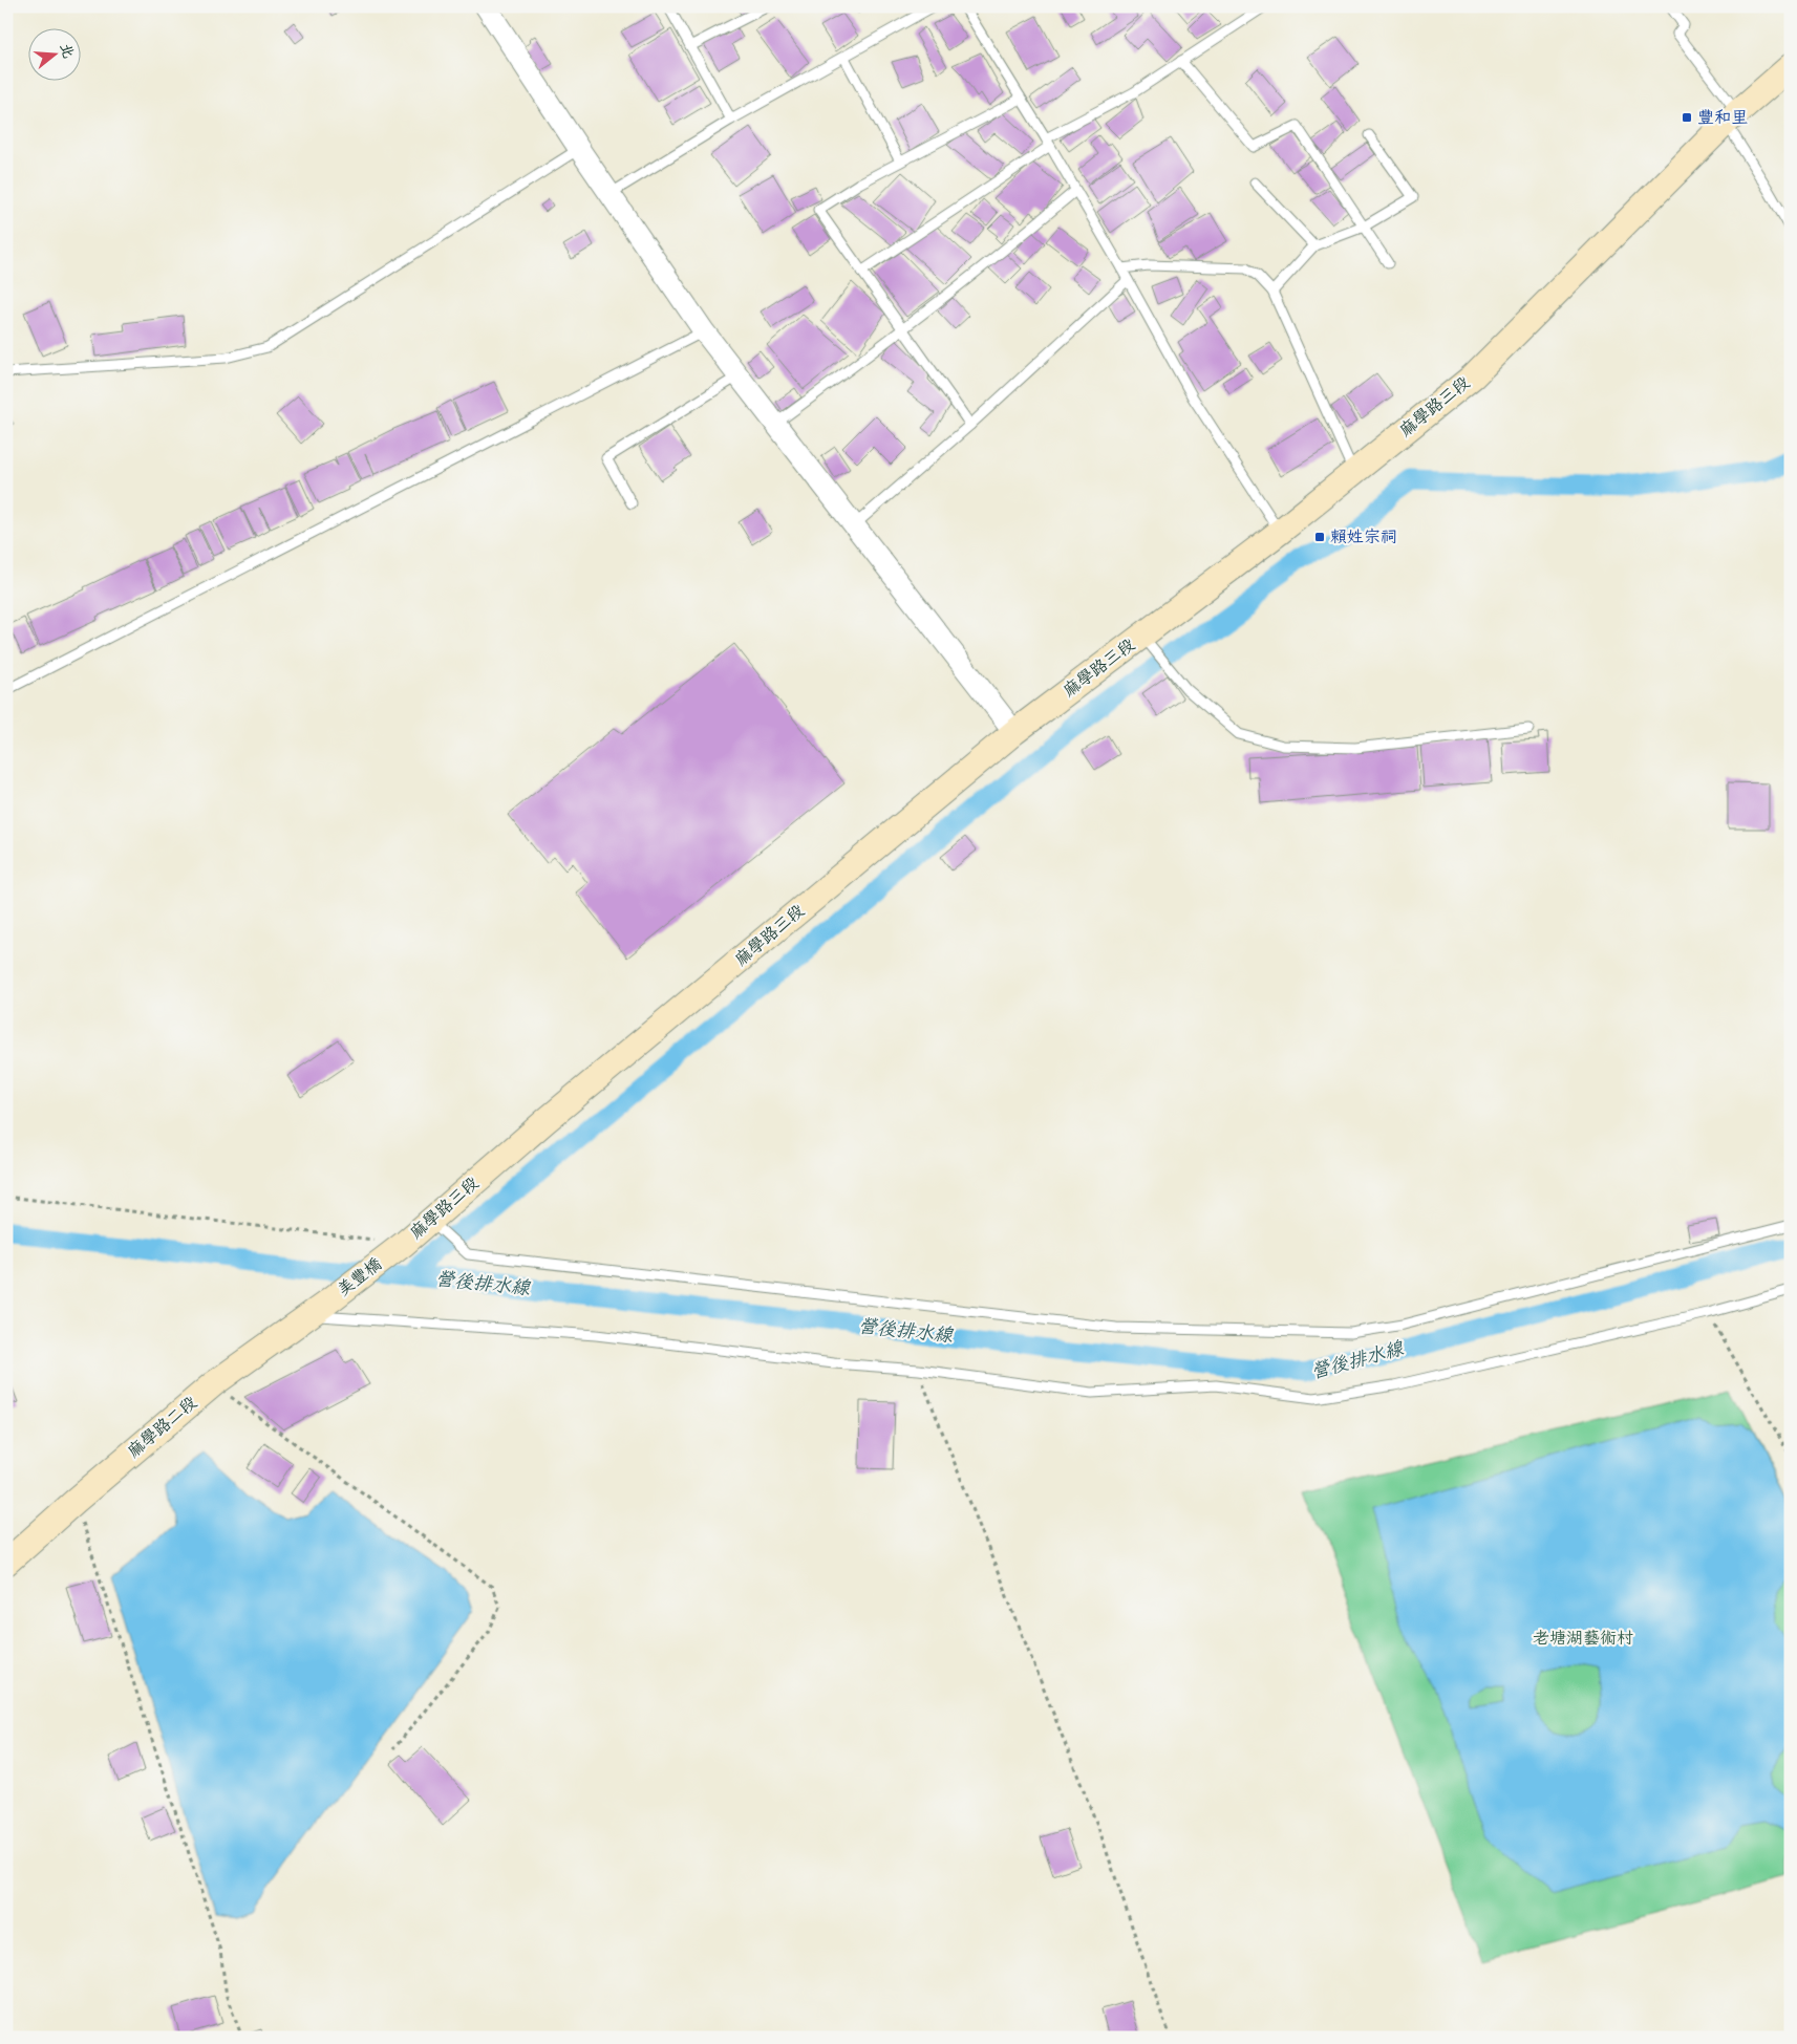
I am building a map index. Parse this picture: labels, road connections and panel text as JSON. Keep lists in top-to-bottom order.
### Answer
{
  "streets": {
    "main road": ["麻學路三段", "美豐橋", "麻學路二段"]
  },
  "crossings": [
    ["麻學路三段", "美豐橋"],
    ["美豐橋", "麻學路二段"]
  ],
  "water": ["營後排水線"],
  "parks": ["老塘湖藝術村"],
  "places": {
    "transit": ["豐和里", "賴姓宗祠"]
  },
  "north": "right"
}
